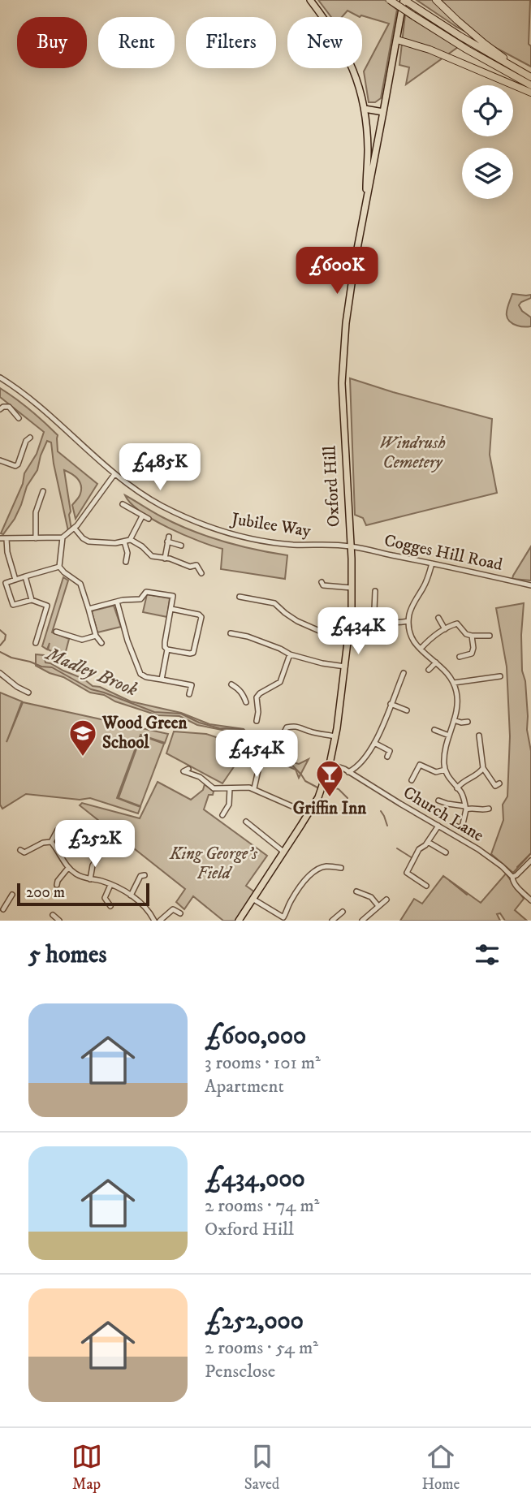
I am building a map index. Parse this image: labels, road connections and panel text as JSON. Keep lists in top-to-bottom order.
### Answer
{
  "streets": {
    "main road": ["Oxford Hill"],
    "street": ["Jubilee Way", "Cogges Hill Road", "Church Lane"]
  },
  "crossings": [
    ["Oxford Hill", "Jubilee Way"],
    ["Oxford Hill", "Cogges Hill Road"],
    ["Oxford Hill", "Church Lane"],
    ["Jubilee Way", "Cogges Hill Road"]
  ],
  "water": ["Madley Brook"],
  "parks": ["Windrush Cemetery", "King George's Field"],
  "places": {
    "school or university": ["Wood Green School"],
    "bar": ["Griffin Inn"]
  },
  "scale_bar": "200 m",
  "page": {
    "chip": [
      "Buy",
      "Rent",
      "Filters",
      "New"
    ],
    "price": [
      "£600K",
      "£485K",
      "£434K",
      "£454K",
      "£252K"
    ],
    "scale": "200 m",
    "heading": "5 homes",
    "list": [
      {
        "name": "£600,000",
        "note": "3 rooms · 101 m² · Apartment"
      },
      {
        "name": "£434,000",
        "note": "2 rooms · 74 m² · Oxford Hill"
      },
      {
        "name": "£252,000",
        "note": "2 rooms · 54 m² · Pensclose"
      }
    ],
    "tabs": ["Map", "Saved", "Home"]
  }
}
